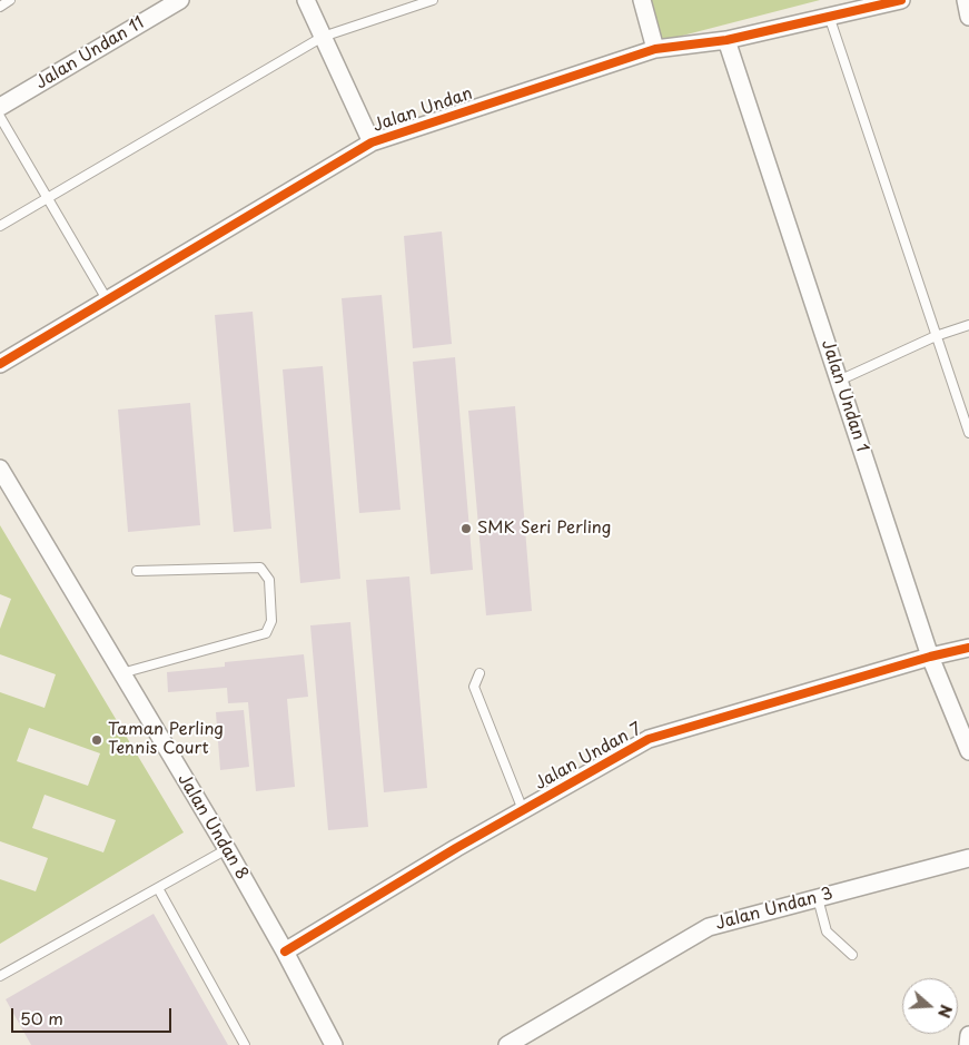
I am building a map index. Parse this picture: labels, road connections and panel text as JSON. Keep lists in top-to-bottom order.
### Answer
{
  "streets": {
    "street": [
      "Jalan Undan 11",
      "Jalan Undan",
      "Jalan Undan 1",
      "Jalan Undan 7",
      "Jalan Undan 8",
      "Jalan Undan 3"
    ]
  },
  "crossings": [
    ["Jalan Undan", "Jalan Undan 1"],
    ["Jalan Undan 1", "Jalan Undan 7"],
    ["Jalan Undan 7", "Jalan Undan 8"]
  ],
  "places": ["SMK Seri Perling", "Taman Perling Tennis Court"],
  "scale_bar": "50 m",
  "north": "right"
}
